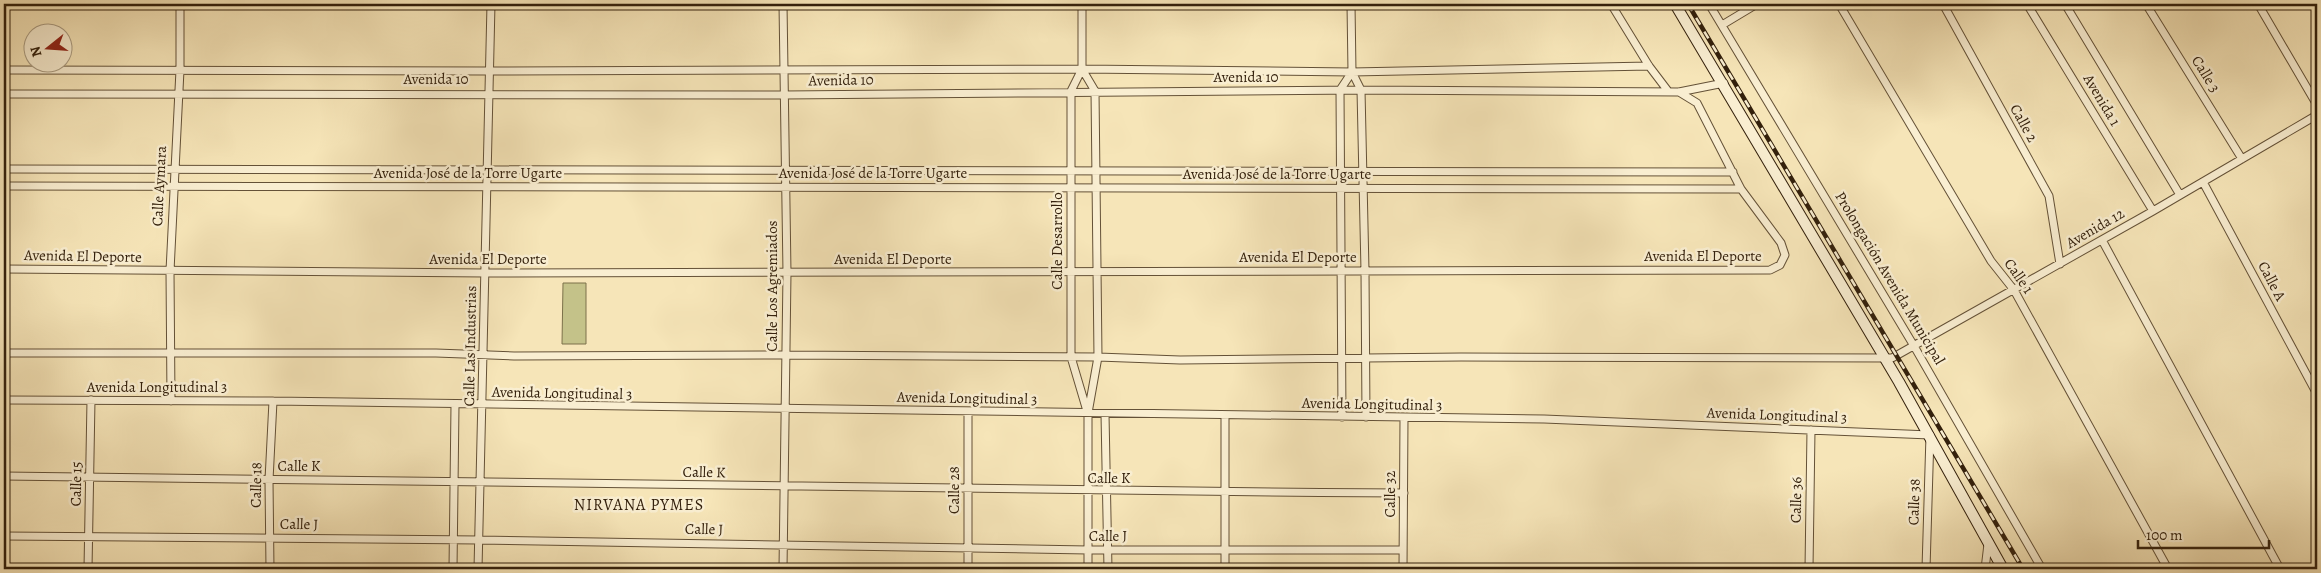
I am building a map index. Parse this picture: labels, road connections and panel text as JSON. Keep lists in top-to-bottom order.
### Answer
{
  "streets": {
    "street": [
      "Calle 3",
      "Avenida 10",
      "Avenida 1",
      "Calle 2",
      "Avenida José de la Torre Ugarte",
      "Calle Aymara",
      "Avenida 12",
      "Calle Desarrollo",
      "Avenida El Deporte",
      "Calle 1",
      "Prolongación Avenida Municipal",
      "Calle A",
      "Calle Los Agremiados",
      "Calle Las Industrias",
      "Avenida Longitudinal 3",
      "Calle K",
      "Calle 15",
      "Calle 18",
      "Calle 28",
      "Calle 32",
      "Calle 36",
      "Calle 38",
      "Calle J"
    ]
  },
  "crossings": [
    ["Calle 3", "Avenida 12"],
    ["Avenida 10", "Calle Aymara"],
    ["Avenida 10", "Calle Desarrollo"],
    ["Avenida 10", "Calle Los Agremiados"],
    ["Avenida 10", "Calle Las Industrias"],
    ["Avenida 1", "Avenida 12"],
    ["Calle 2", "Avenida 12"],
    ["Avenida José de la Torre Ugarte", "Calle Aymara"],
    ["Avenida José de la Torre Ugarte", "Calle Desarrollo"],
    ["Avenida José de la Torre Ugarte", "Avenida El Deporte"],
    ["Avenida José de la Torre Ugarte", "Calle Los Agremiados"],
    ["Avenida José de la Torre Ugarte", "Calle Las Industrias"],
    ["Calle Aymara", "Avenida 12"],
    ["Calle Aymara", "Avenida El Deporte"],
    ["Calle Aymara", "Avenida Longitudinal 3"],
    ["Avenida 12", "Calle Desarrollo"],
    ["Avenida 12", "Calle 1"],
    ["Avenida 12", "Prolongación Avenida Municipal"],
    ["Avenida 12", "Calle A"],
    ["Avenida 12", "Calle Los Agremiados"],
    ["Avenida 12", "Calle Las Industrias"],
    ["Calle Desarrollo", "Avenida El Deporte"],
    ["Calle Desarrollo", "Avenida Longitudinal 3"],
    ["Calle Desarrollo", "Calle K"],
    ["Calle Desarrollo", "Calle J"],
    ["Avenida El Deporte", "Calle Los Agremiados"],
    ["Avenida El Deporte", "Calle Las Industrias"],
    ["Calle Los Agremiados", "Avenida Longitudinal 3"],
    ["Calle Los Agremiados", "Calle K"],
    ["Calle Los Agremiados", "Calle J"],
    ["Calle Las Industrias", "Avenida Longitudinal 3"],
    ["Calle Las Industrias", "Calle K"],
    ["Calle Las Industrias", "Calle J"],
    ["Avenida Longitudinal 3", "Calle 15"],
    ["Avenida Longitudinal 3", "Calle 18"],
    ["Avenida Longitudinal 3", "Calle 28"],
    ["Avenida Longitudinal 3", "Calle 32"],
    ["Avenida Longitudinal 3", "Calle 36"],
    ["Avenida Longitudinal 3", "Calle 38"],
    ["Calle K", "Calle 15"],
    ["Calle K", "Calle 18"],
    ["Calle K", "Calle 28"],
    ["Calle K", "Calle 32"],
    ["Calle 15", "Calle J"],
    ["Calle 18", "Calle J"],
    ["Calle 28", "Calle J"],
    ["Calle 32", "Calle J"]
  ],
  "districts": ["NIRVANA PYMES"],
  "scale_bar": "100 m",
  "north": "left"
}
